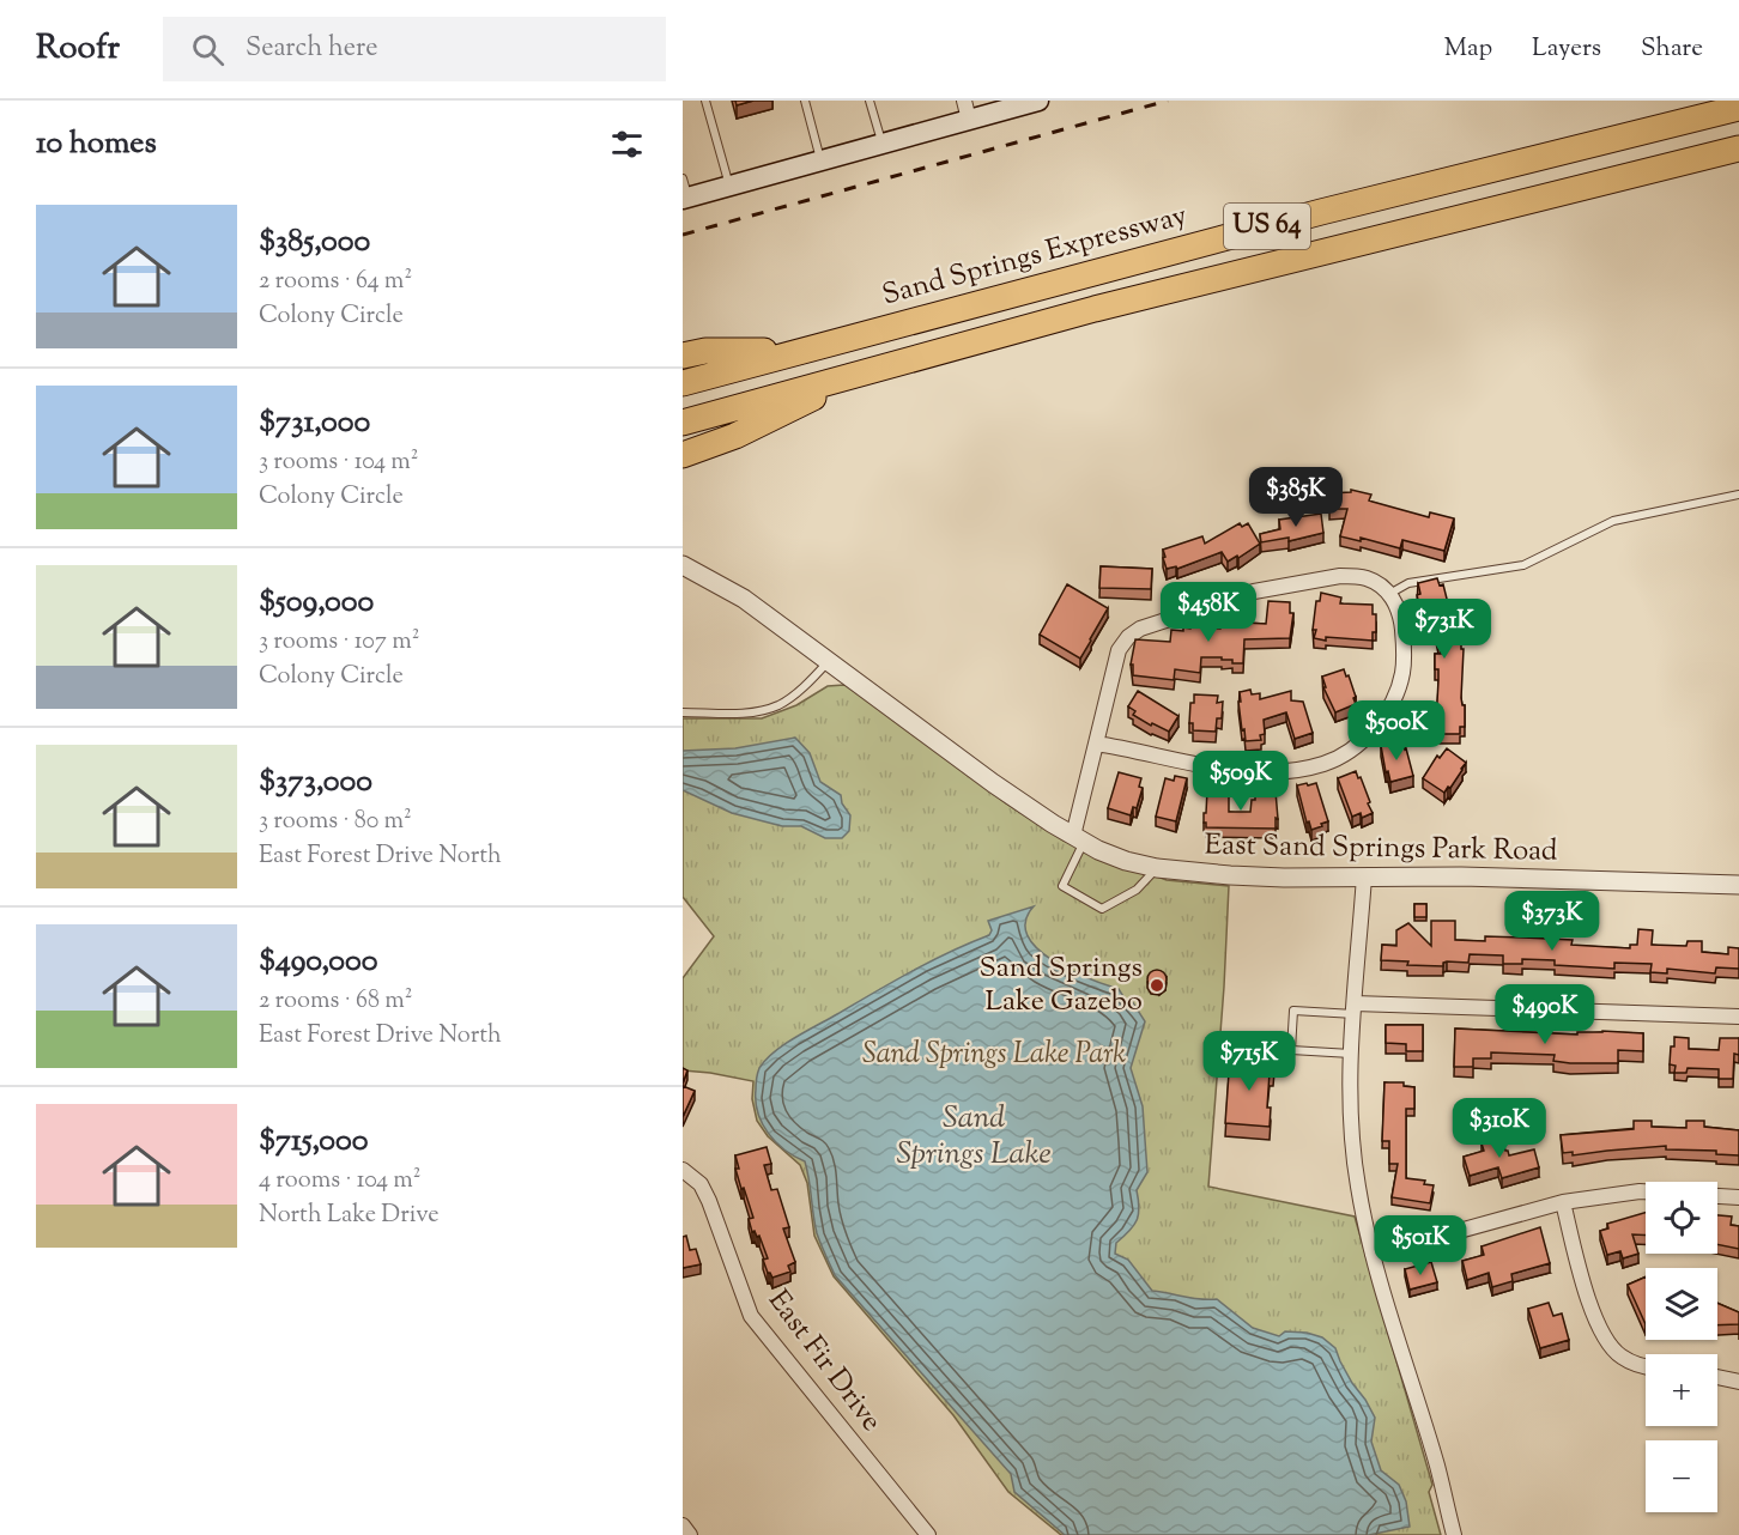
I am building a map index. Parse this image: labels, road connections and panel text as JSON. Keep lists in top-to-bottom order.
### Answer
{
  "streets": {
    "highway": ["US 64", "Sand Springs Expressway"],
    "street": ["East Sand Springs Park Road", "East Fir Drive"]
  },
  "water": ["Sand Springs Lake"],
  "parks": ["Sand Springs Lake Park"],
  "places": ["Sand Springs Lake Gazebo"],
  "page": {
    "header": "Roofr",
    "search": "Search here",
    "nav": ["Map", "Layers", "Share"],
    "heading": "10 homes",
    "list": [
      {
        "name": "$385,000",
        "note": "2 rooms · 64 m² · Colony Circle"
      },
      {
        "name": "$731,000",
        "note": "3 rooms · 104 m² · Colony Circle"
      },
      {
        "name": "$509,000",
        "note": "3 rooms · 107 m² · Colony Circle"
      },
      {
        "name": "$373,000",
        "note": "3 rooms · 80 m² · East Forest Drive North"
      },
      {
        "name": "$490,000",
        "note": "2 rooms · 68 m² · East Forest Drive North"
      },
      {
        "name": "$715,000",
        "note": "4 rooms · 104 m² · North Lake Drive"
      }
    ],
    "price": [
      "$385K",
      "$458K",
      "$731K",
      "$500K",
      "$509K",
      "$373K",
      "$490K",
      "$715K",
      "$310K",
      "$501K"
    ],
    "map_buttons": ["+", "−"]
  }
}
